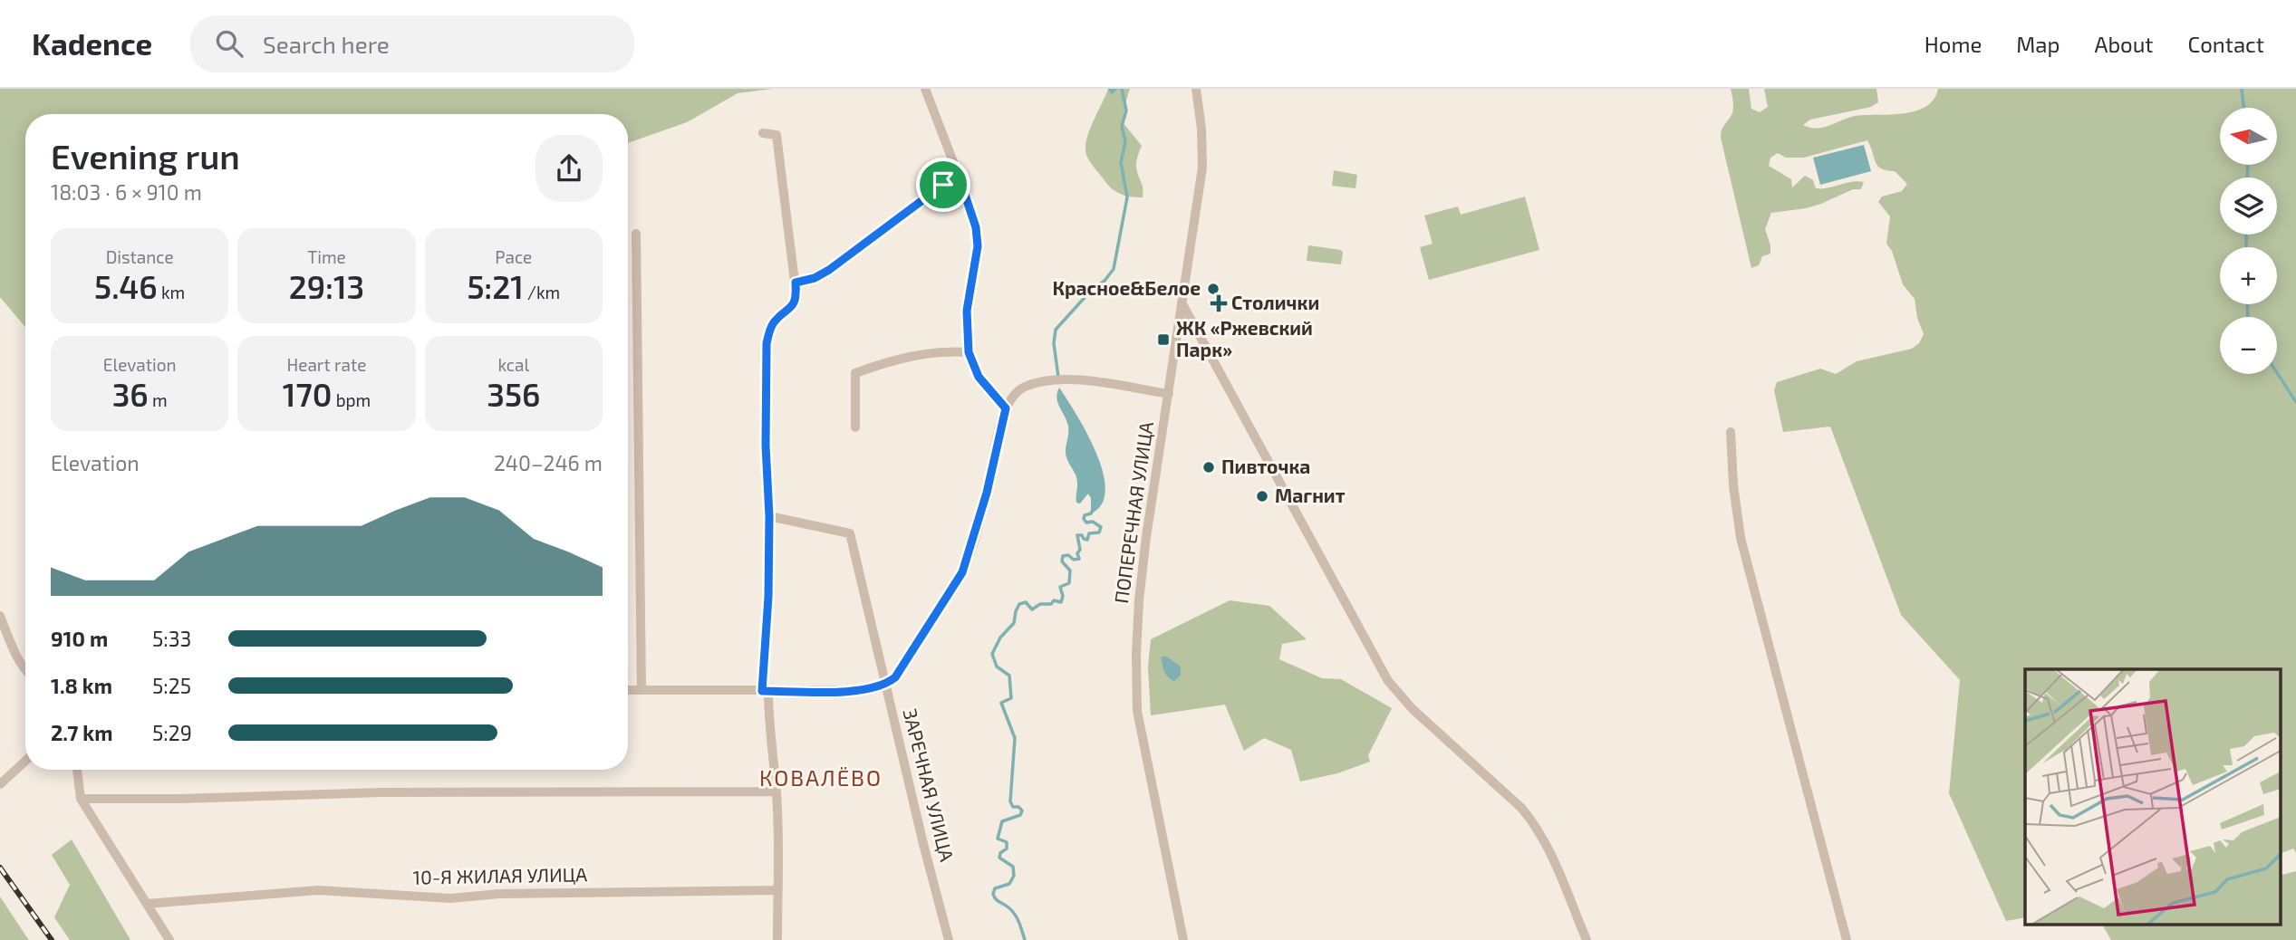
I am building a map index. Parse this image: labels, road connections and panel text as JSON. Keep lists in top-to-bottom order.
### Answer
{
  "streets": {
    "street": ["ПОПЕРЕЧНАЯ УЛИЦА", "ЗАРЕЧНАЯ УЛИЦА", "10-Я ЖИЛАЯ УЛИЦА"]
  },
  "districts": ["КОВАЛЁВО"],
  "places": {
    "other": ["Красное&Белое", "Пивточка", "Магнит"],
    "health": ["Столички"],
    "transit": ["ЖК «Ржевский Парк»"]
  },
  "north": "left",
  "page": {
    "header": "Kadence",
    "search": "Search here",
    "nav": [
      "Home",
      "Map",
      "About",
      "Contact"
    ],
    "map_buttons": ["+", "−"],
    "heading": ["Evening run", "18:03 · 6 × 910 m"],
    "stats": [
      ["Distance", "5.46 km"],
      ["Time", "29:13"],
      ["Pace", "5:21 /km"],
      ["Elevation", "36 m"],
      ["Heart rate", "170 bpm"],
      ["kcal", "356"]
    ],
    "chart": ["Elevation", "240–246 m"],
    "list": [
      {
        "name": "910 m",
        "note": "5:33"
      },
      {
        "name": "1.8 km",
        "note": "5:25"
      },
      {
        "name": "2.7 km",
        "note": "5:29"
      }
    ]
  }
}
